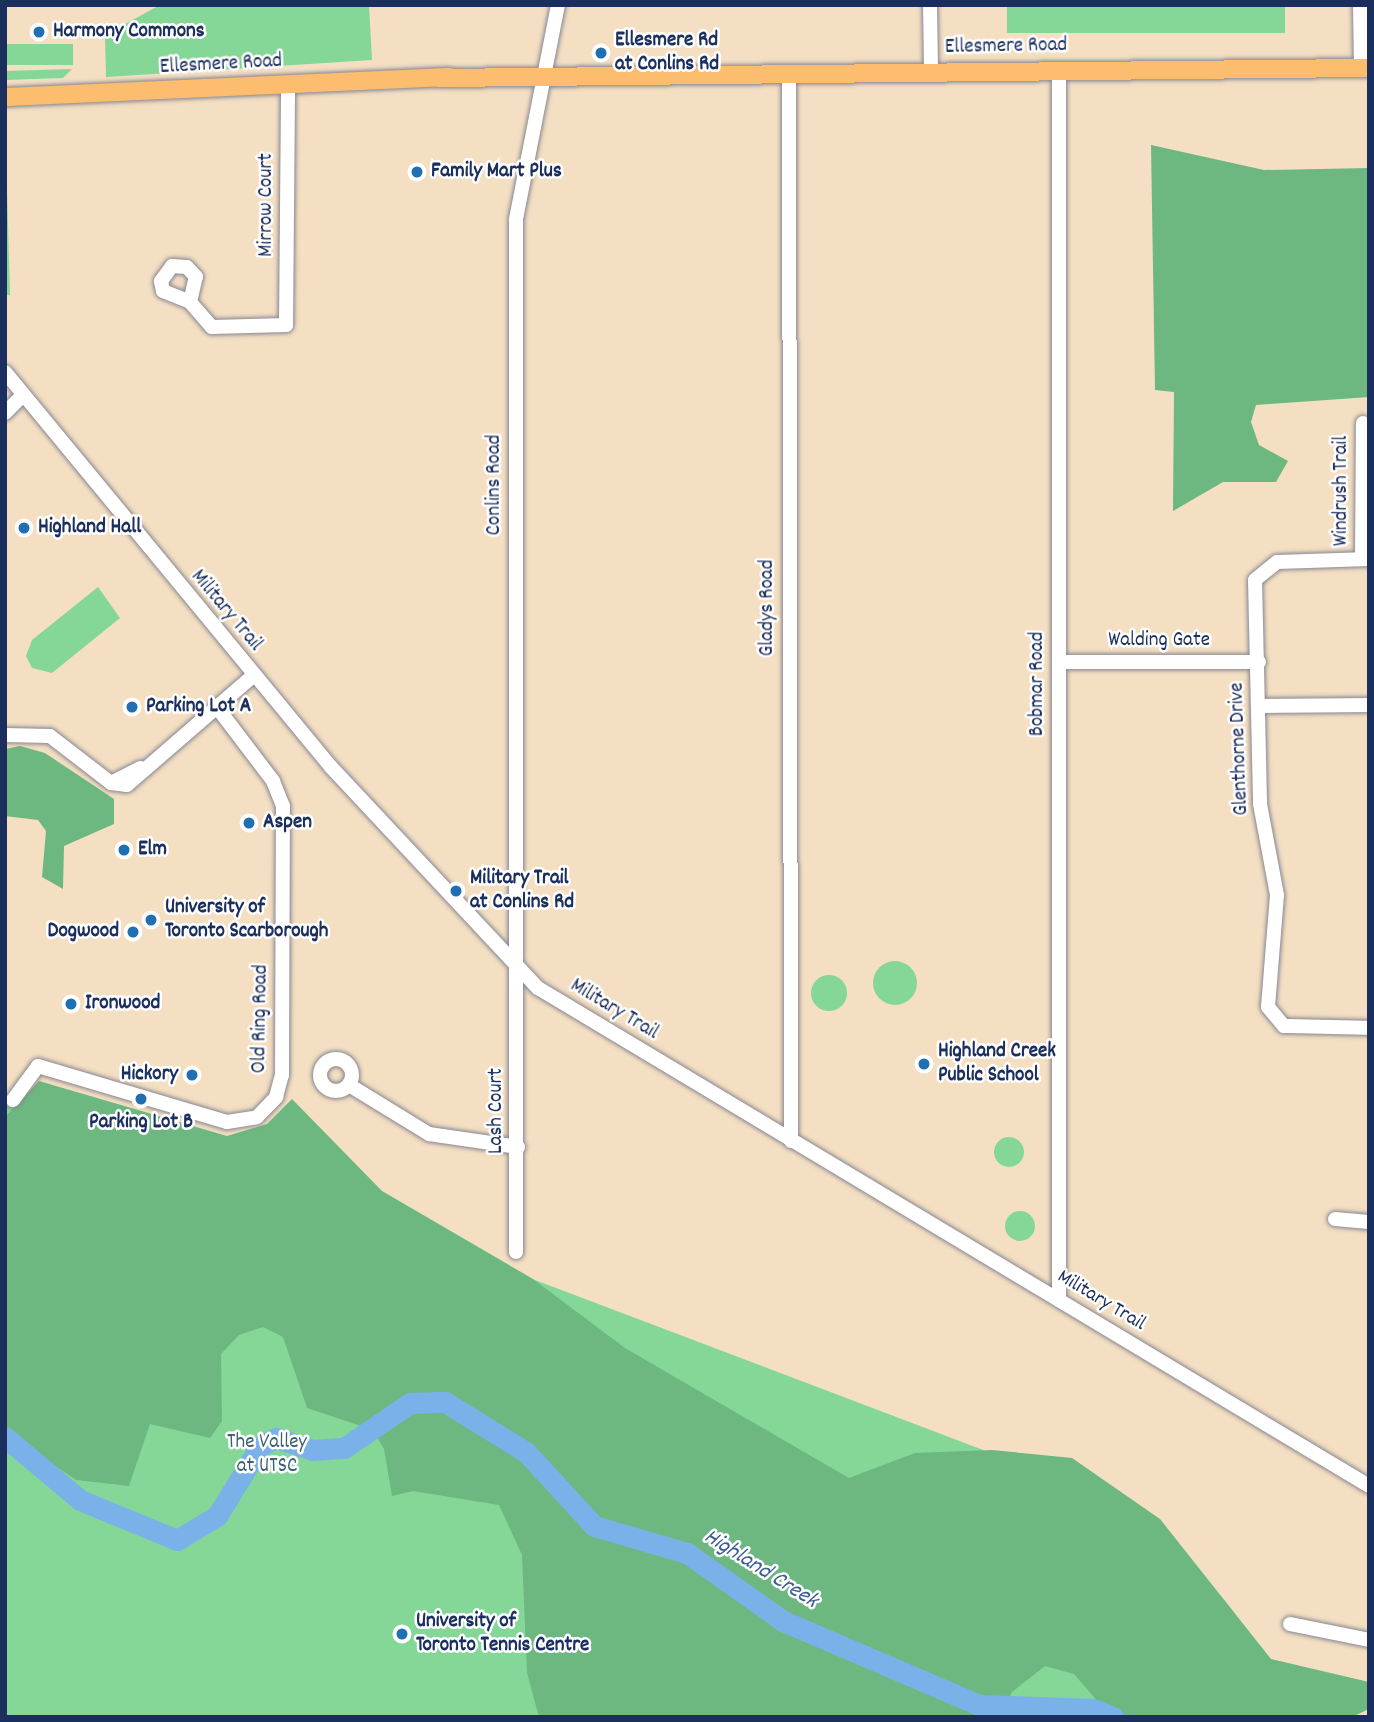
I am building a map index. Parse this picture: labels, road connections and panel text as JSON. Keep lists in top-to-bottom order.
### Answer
{
  "streets": {
    "main road": ["Ellesmere Road"],
    "street": [
      "Mirrow Court",
      "Conlins Road",
      "Windrush Trail",
      "Gladys Road",
      "Military Trail",
      "Walding Gate",
      "Bobmar Road",
      "Glenthorne Drive",
      "Old Ring Road",
      "Lash Court"
    ]
  },
  "crossings": [
    ["Ellesmere Road", "Mirrow Court"],
    ["Ellesmere Road", "Conlins Road"],
    ["Ellesmere Road", "Gladys Road"],
    ["Ellesmere Road", "Bobmar Road"],
    ["Conlins Road", "Military Trail"],
    ["Conlins Road", "Lash Court"],
    ["Windrush Trail", "Glenthorne Drive"],
    ["Gladys Road", "Military Trail"],
    ["Military Trail", "Bobmar Road"],
    ["Military Trail", "Lash Court"],
    ["Walding Gate", "Bobmar Road"],
    ["Walding Gate", "Glenthorne Drive"]
  ],
  "water": ["Highland Creek"],
  "parks": ["The Valley at UTSC"],
  "places": [
    "Harmony Commons",
    "Ellesmere Rd at Conlins Rd",
    "Family Mart Plus",
    "Highland Hall",
    "Parking Lot A",
    "Aspen",
    "Elm",
    "Military Trail at Conlins Rd",
    "University of Toronto Scarborough",
    "Dogwood",
    "Ironwood",
    "Highland Creek Public School",
    "Hickory",
    "Parking Lot B",
    "University of Toronto Tennis Centre"
  ]
}
